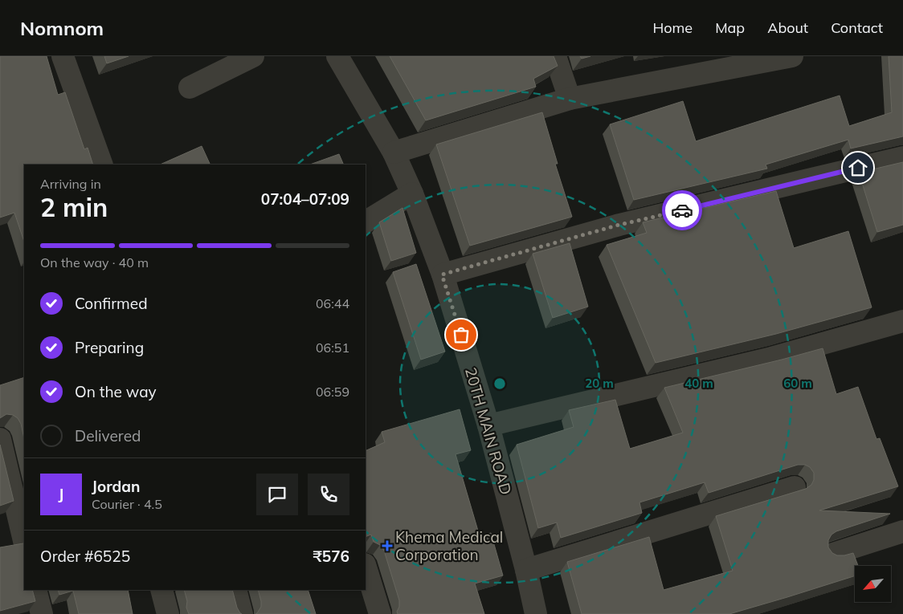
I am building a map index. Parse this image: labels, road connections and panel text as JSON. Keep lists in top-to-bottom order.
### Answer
{
  "streets": {
    "street": ["20TH MAIN ROAD"]
  },
  "places": {
    "health": ["Khema Medical Corporation"]
  },
  "north": "bottom left",
  "page": {
    "header": "Nomnom",
    "nav": [
      "Home",
      "Map",
      "About",
      "Contact"
    ],
    "heading": ["2 min", "Arriving in", "07:04–07:09"],
    "panel": [
      "Jordan",
      "Courier · 4.5",
      "Order #6525",
      "₹576"
    ],
    "bar": "On the way · 40 m",
    "list": [
      ["Confirmed", "06:44"],
      ["Preparing", "06:51"],
      ["On the way", "06:59"],
      "Delivered"
    ],
    "round": "J"
  },
  "rings": ["20 m", "40 m", "60 m"]
}
